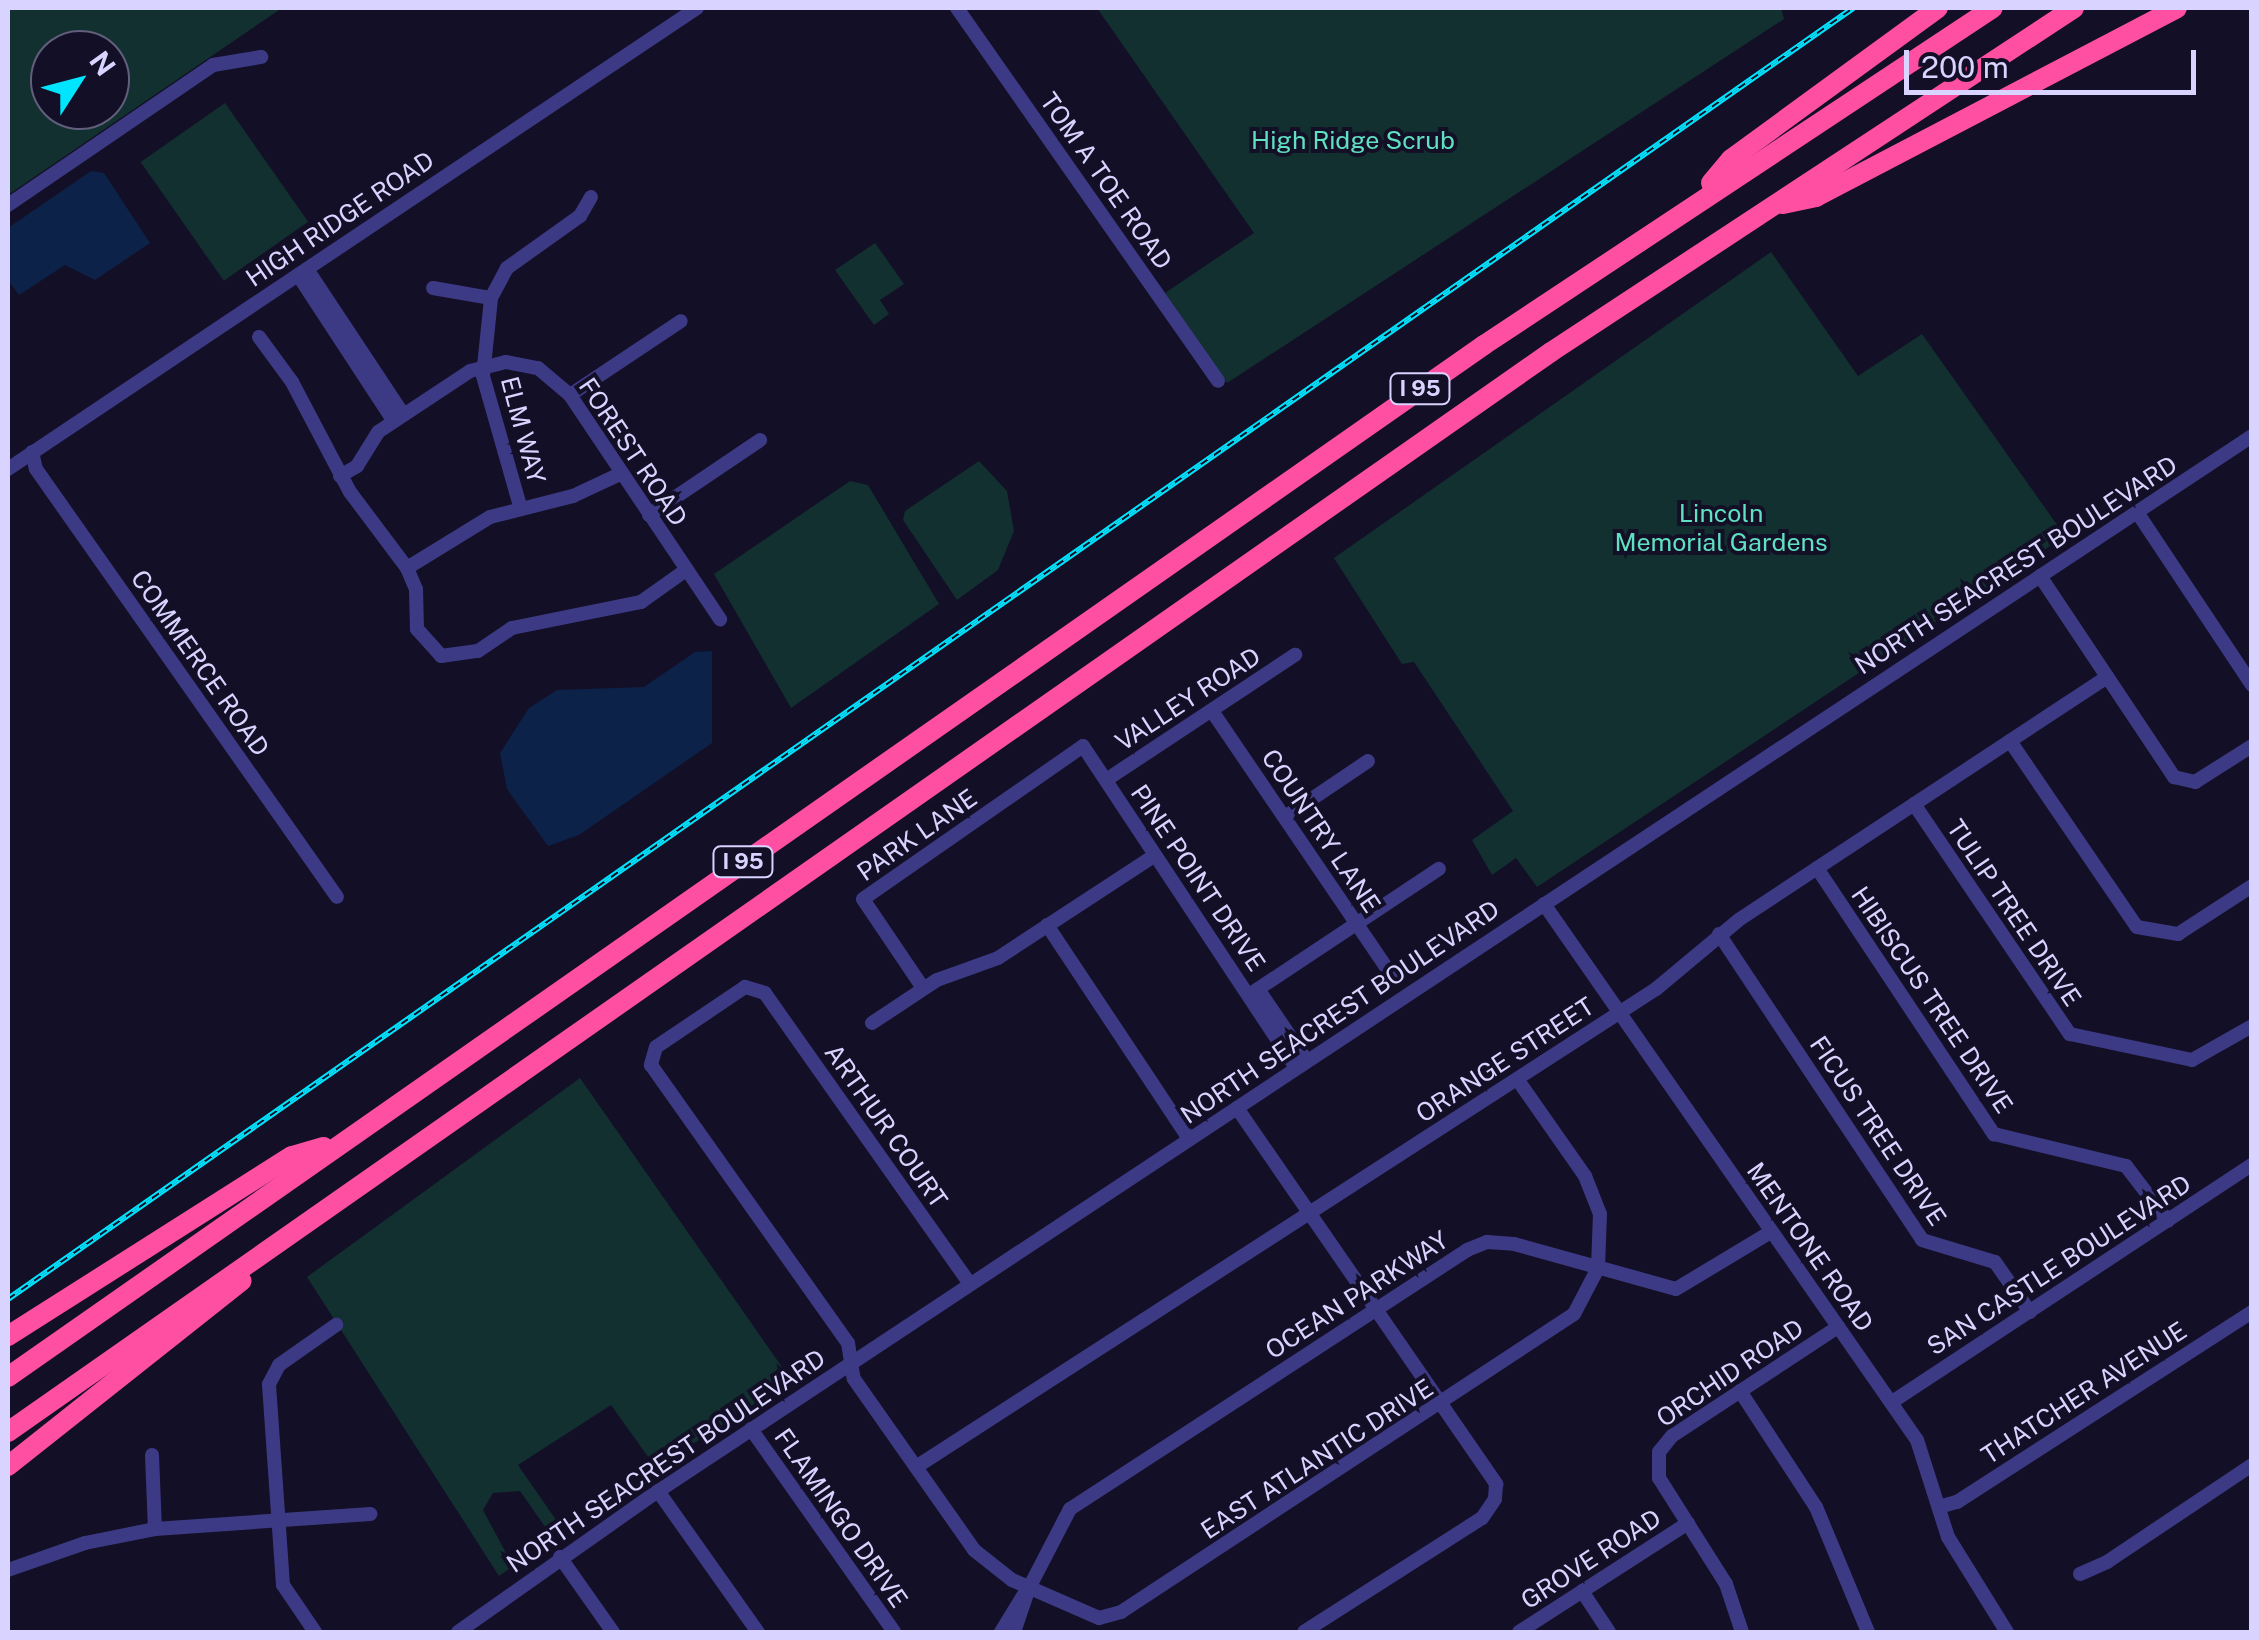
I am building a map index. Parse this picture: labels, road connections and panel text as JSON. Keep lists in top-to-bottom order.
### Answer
{
  "streets": {
    "highway": ["I 95"],
    "street": [
      "TOM A TOE ROAD",
      "HIGH RIDGE ROAD",
      "ELM WAY",
      "FOREST ROAD",
      "NORTH SEACREST BOULEVARD",
      "COMMERCE ROAD",
      "VALLEY ROAD",
      "COUNTRY LANE",
      "PARK LANE",
      "PINE POINT DRIVE",
      "TULIP TREE DRIVE",
      "HIBISCUS TREE DRIVE",
      "ORANGE STREET",
      "ARTHUR COURT",
      "FICUS TREE DRIVE",
      "MENTONE ROAD",
      "SAN CASTLE BOULEVARD",
      "OCEAN PARKWAY",
      "ORCHID ROAD",
      "THATCHER AVENUE",
      "EAST ATLANTIC DRIVE",
      "FLAMINGO DRIVE",
      "GROVE ROAD"
    ]
  },
  "crossings": [
    ["HIGH RIDGE ROAD", "COMMERCE ROAD"],
    ["ELM WAY", "FOREST ROAD"],
    ["NORTH SEACREST BOULEVARD", "PINE POINT DRIVE"],
    ["NORTH SEACREST BOULEVARD", "ARTHUR COURT"],
    ["NORTH SEACREST BOULEVARD", "MENTONE ROAD"],
    ["NORTH SEACREST BOULEVARD", "FLAMINGO DRIVE"],
    ["VALLEY ROAD", "COUNTRY LANE"],
    ["VALLEY ROAD", "PINE POINT DRIVE"],
    ["PARK LANE", "PINE POINT DRIVE"],
    ["TULIP TREE DRIVE", "ORANGE STREET"],
    ["HIBISCUS TREE DRIVE", "ORANGE STREET"],
    ["HIBISCUS TREE DRIVE", "SAN CASTLE BOULEVARD"],
    ["ORANGE STREET", "FICUS TREE DRIVE"],
    ["ORANGE STREET", "MENTONE ROAD"],
    ["FICUS TREE DRIVE", "SAN CASTLE BOULEVARD"],
    ["MENTONE ROAD", "SAN CASTLE BOULEVARD"],
    ["MENTONE ROAD", "OCEAN PARKWAY"],
    ["MENTONE ROAD", "ORCHID ROAD"],
    ["MENTONE ROAD", "THATCHER AVENUE"],
    ["OCEAN PARKWAY", "EAST ATLANTIC DRIVE"],
    ["ORCHID ROAD", "GROVE ROAD"]
  ],
  "parks": ["High Ridge Scrub", "Lincoln Memorial Gardens"],
  "scale_bar": "200 m",
  "north": "top right"
}
